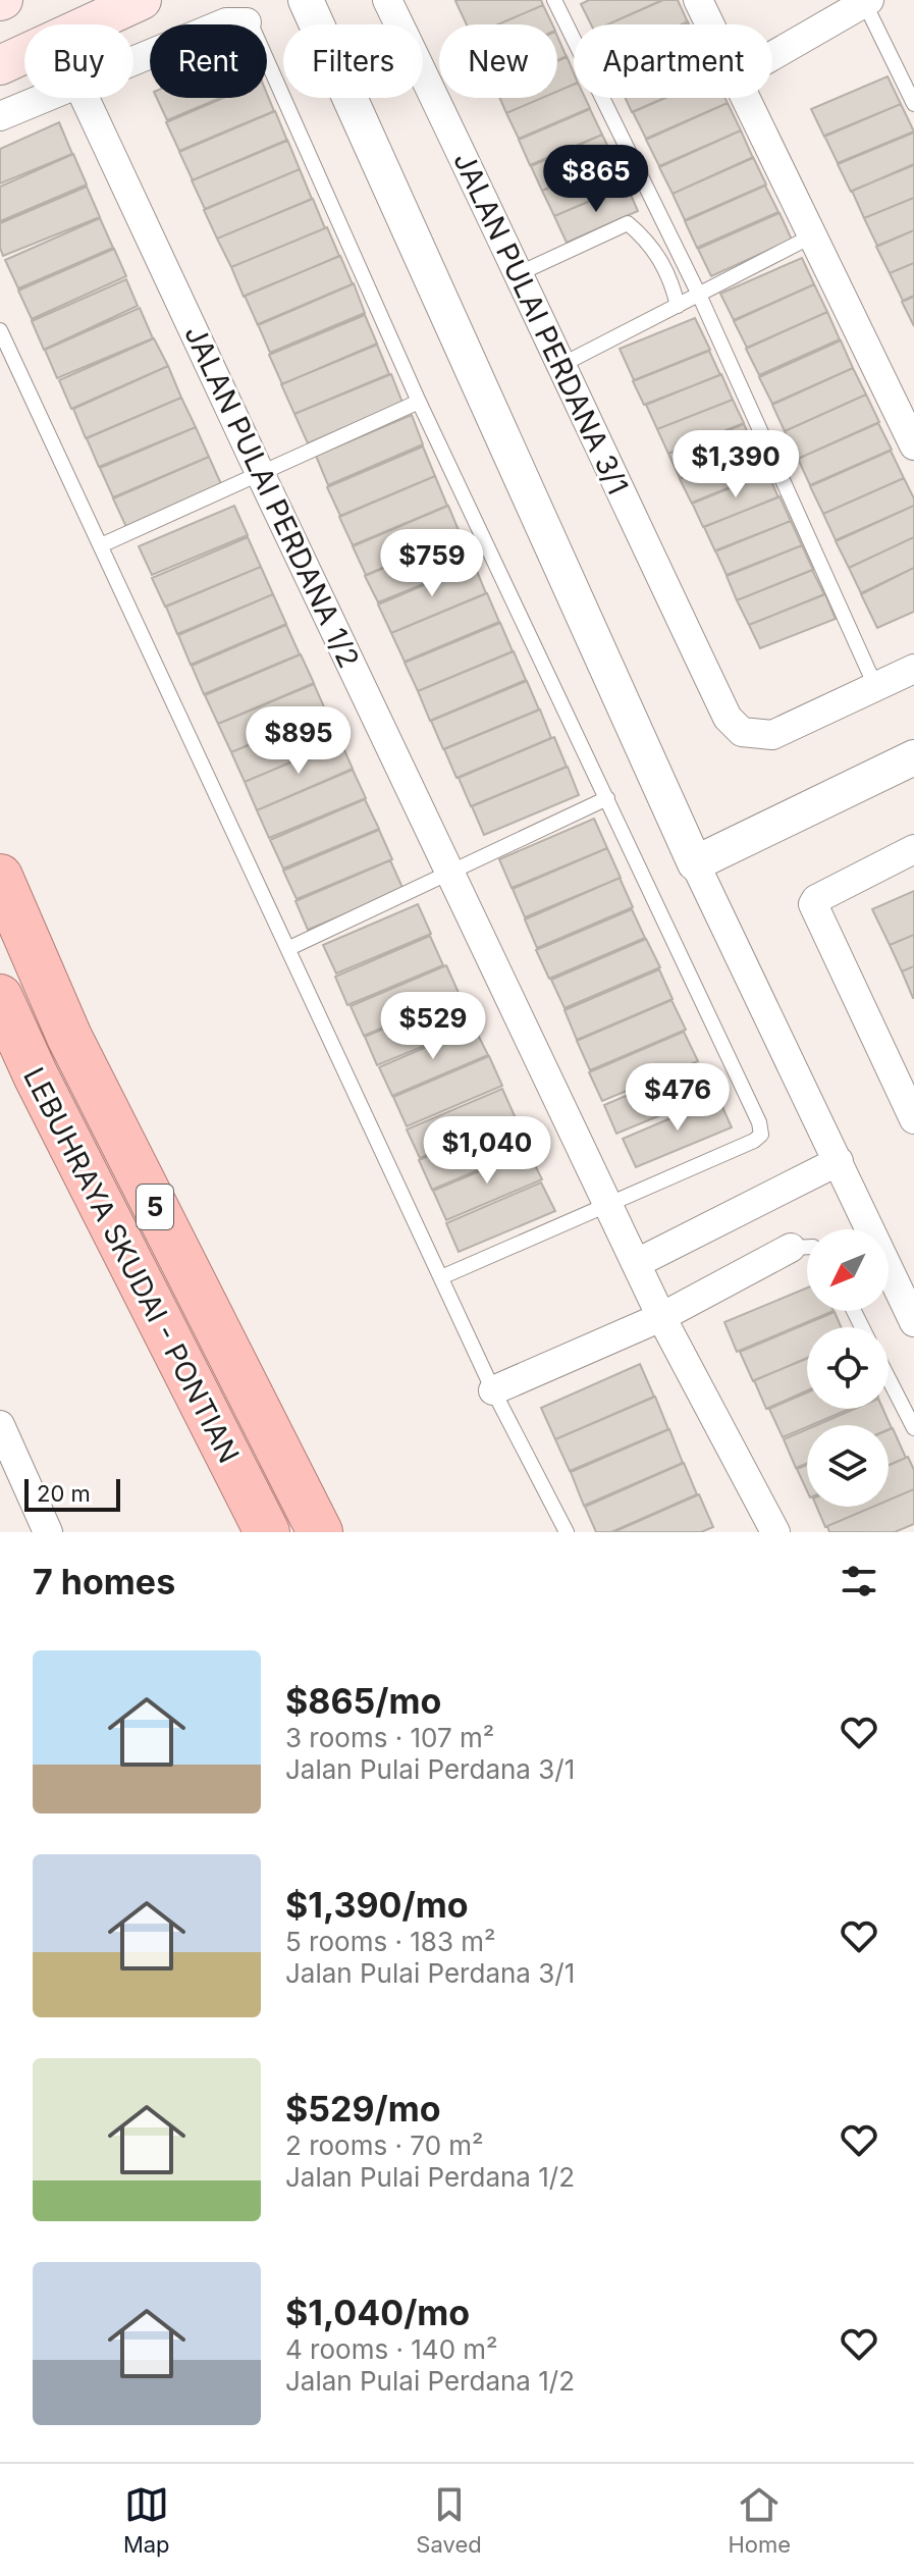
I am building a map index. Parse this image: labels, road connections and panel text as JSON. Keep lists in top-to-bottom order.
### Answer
{
  "streets": {
    "highway": ["5", "LEBUHRAYA SKUDAI - PONTIAN"],
    "street": ["JALAN PULAI PERDANA 3/1", "JALAN PULAI PERDANA 1/2"]
  },
  "scale_bar": "20 m",
  "north": "bottom left",
  "page": {
    "chip": [
      "Buy",
      "Rent",
      "Filters",
      "New",
      "Apartment"
    ],
    "price": [
      "$865",
      "$1,390",
      "$759",
      "$895",
      "$529",
      "$476",
      "$1,040"
    ],
    "scale": "20 m",
    "heading": "7 homes",
    "list": [
      {
        "name": "$865/mo",
        "note": "3 rooms · 107 m² · Jalan Pulai Perdana 3/1"
      },
      {
        "name": "$1,390/mo",
        "note": "5 rooms · 183 m² · Jalan Pulai Perdana 3/1"
      },
      {
        "name": "$529/mo",
        "note": "2 rooms · 70 m² · Jalan Pulai Perdana 1/2"
      },
      {
        "name": "$1,040/mo",
        "note": "4 rooms · 140 m² · Jalan Pulai Perdana 1/2"
      }
    ],
    "tabs": ["Map", "Saved", "Home"]
  }
}
